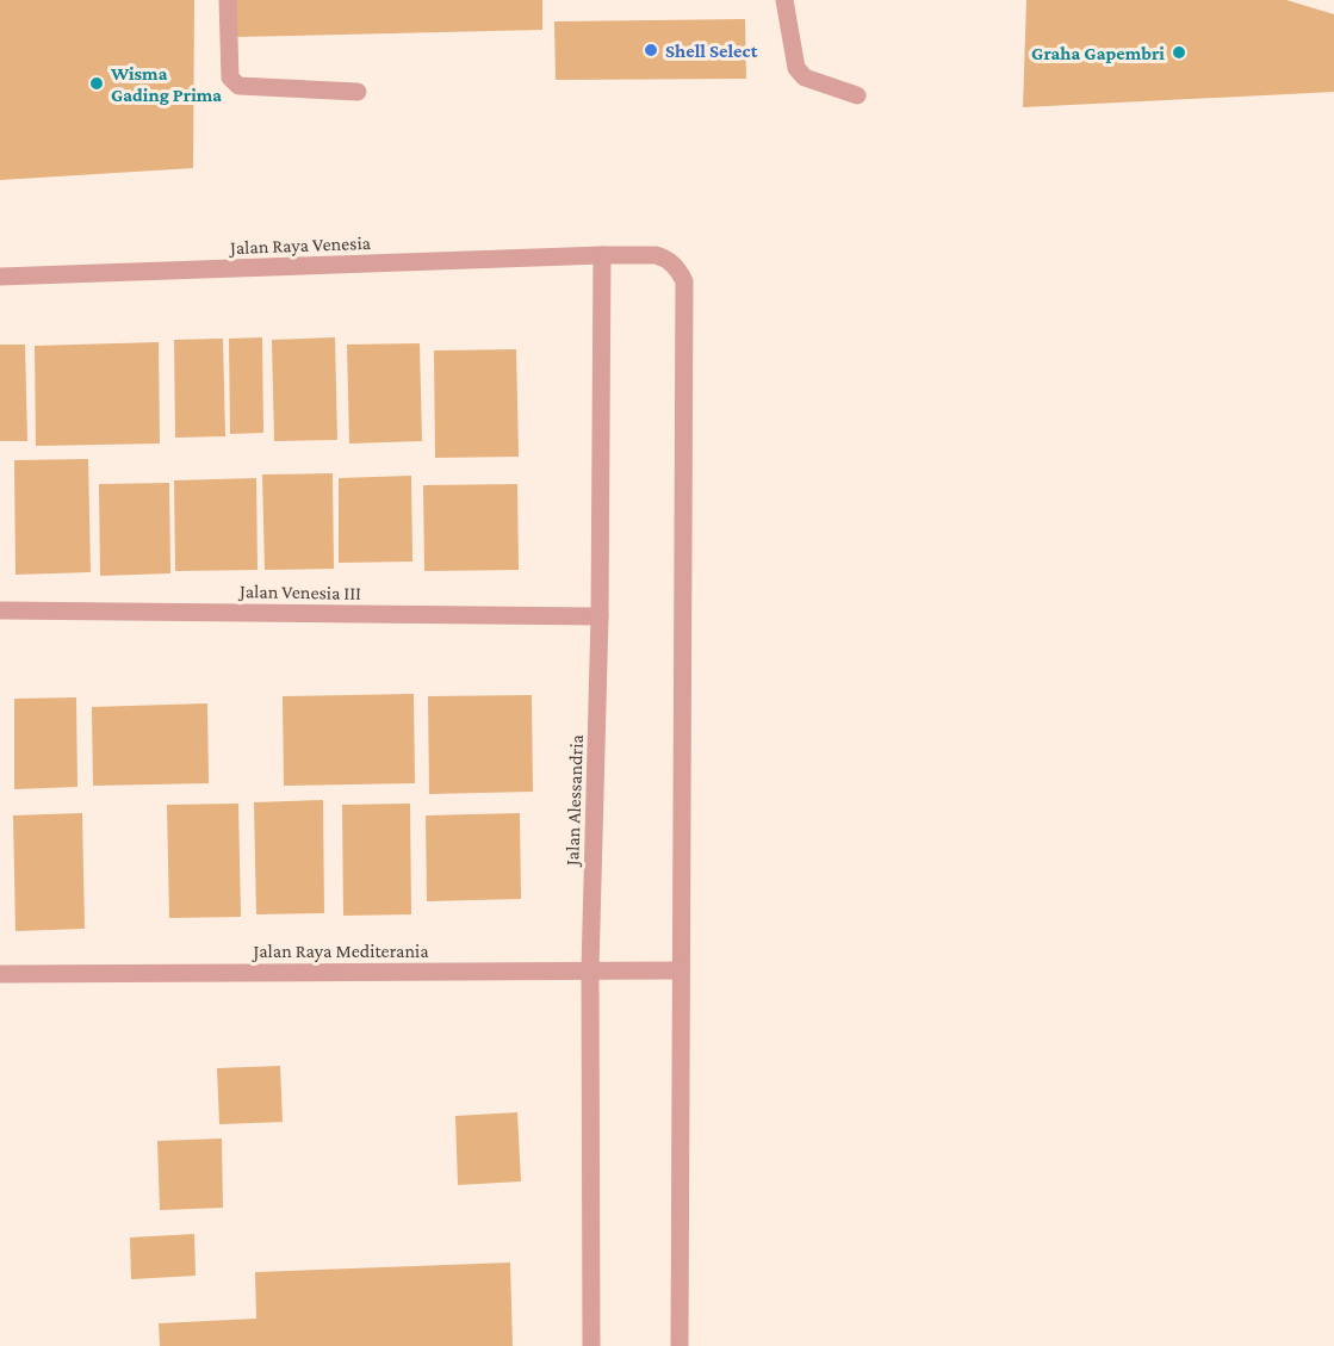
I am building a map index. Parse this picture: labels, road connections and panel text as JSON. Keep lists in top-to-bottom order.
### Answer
{
  "streets": {
    "street": [
      "Jalan Raya Venesia",
      "Jalan Venesia III",
      "Jalan Alessandria",
      "Jalan Raya Mediterania"
    ]
  },
  "crossings": [
    ["Jalan Raya Venesia", "Jalan Alessandria"],
    ["Jalan Raya Venesia", "Jalan Raya Mediterania"],
    ["Jalan Venesia III", "Jalan Alessandria"],
    ["Jalan Alessandria", "Jalan Raya Mediterania"]
  ],
  "places": ["Shell Select", "Graha Gapembri", "Wisma Gading Prima"]
}
